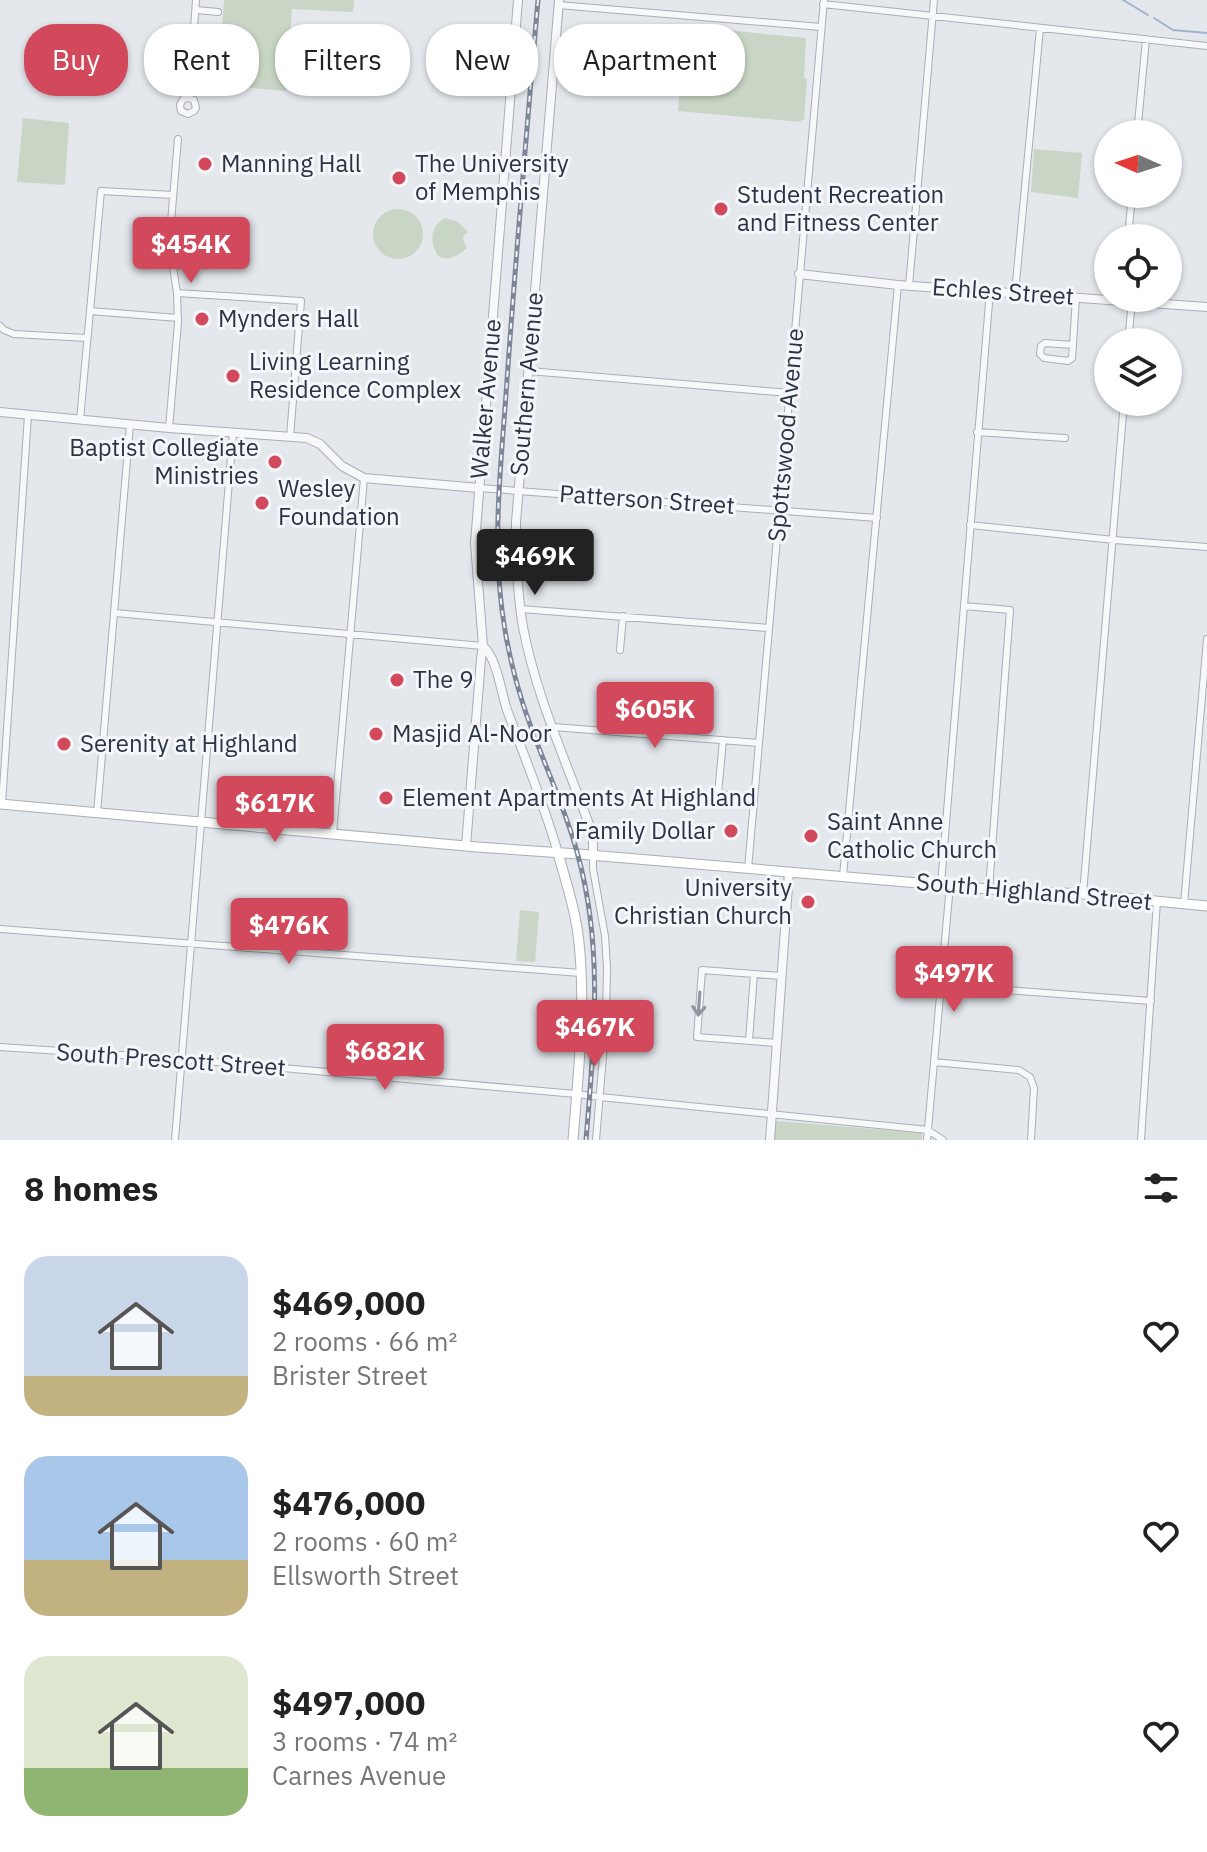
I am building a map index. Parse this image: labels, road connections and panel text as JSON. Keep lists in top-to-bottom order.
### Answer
{
  "streets": {
    "main road": ["South Highland Street"],
    "street": [
      "Echles Street",
      "Southern Avenue",
      "Walker Avenue",
      "Spottswood Avenue",
      "Patterson Street",
      "South Prescott Street"
    ]
  },
  "crossings": [
    ["Echles Street", "Spottswood Avenue"],
    ["Southern Avenue", "Patterson Street"],
    ["Southern Avenue", "South Highland Street"],
    ["Southern Avenue", "South Prescott Street"],
    ["Walker Avenue", "Patterson Street"],
    ["Walker Avenue", "South Highland Street"],
    ["Spottswood Avenue", "Patterson Street"],
    ["Spottswood Avenue", "South Highland Street"]
  ],
  "places": [
    "Manning Hall",
    "The University of Memphis",
    "Student Recreation and Fitness Center",
    "Mynders Hall",
    "Living Learning Residence Complex",
    "Baptist Collegiate Ministries",
    "Wesley Foundation",
    "The 9",
    "Masjid Al-Noor",
    "Serenity at Highland",
    "Element Apartments At Highland",
    "Family Dollar",
    "Saint Anne Catholic Church",
    "University Christian Church"
  ],
  "north": "left",
  "page": {
    "chip": [
      "Buy",
      "Rent",
      "Filters",
      "New",
      "Apartment"
    ],
    "price": [
      "$454K",
      "$469K",
      "$605K",
      "$617K",
      "$476K",
      "$497K",
      "$467K",
      "$682K"
    ],
    "heading": "8 homes",
    "list": [
      {
        "name": "$469,000",
        "note": "2 rooms · 66 m² · Brister Street"
      },
      {
        "name": "$476,000",
        "note": "2 rooms · 60 m² · Ellsworth Street"
      },
      {
        "name": "$497,000",
        "note": "3 rooms · 74 m² · Carnes Avenue"
      }
    ]
  }
}
